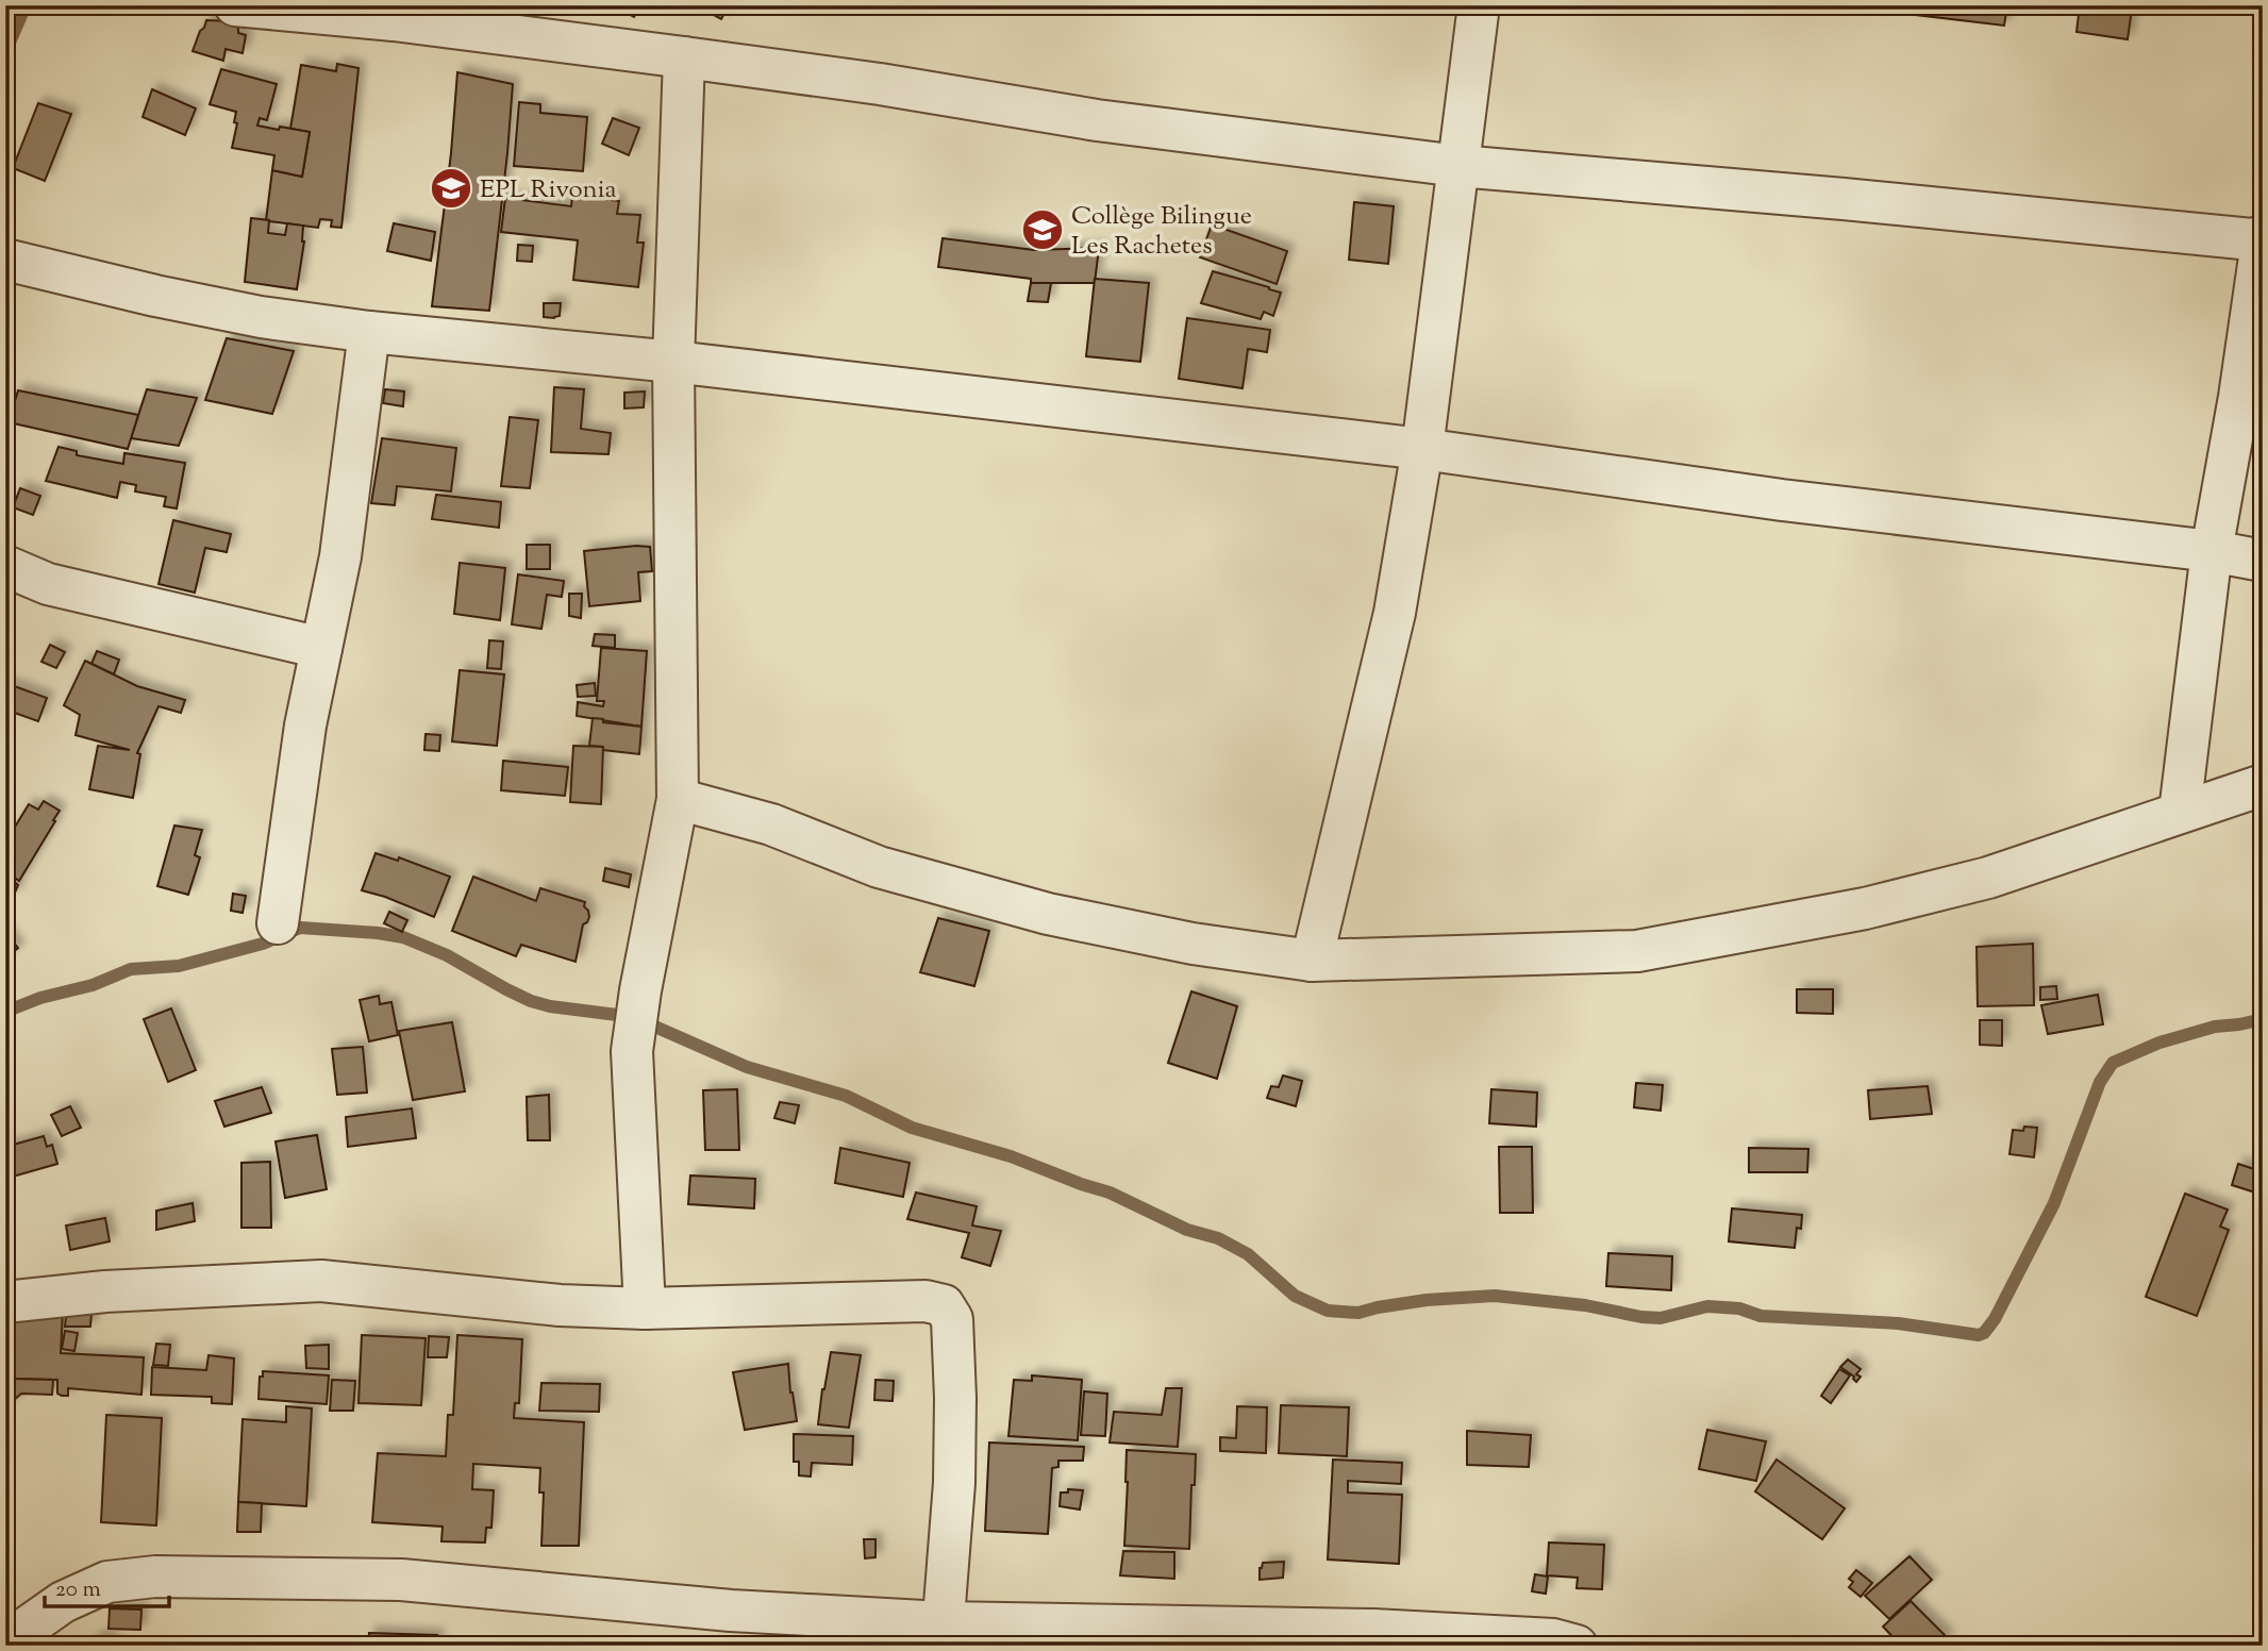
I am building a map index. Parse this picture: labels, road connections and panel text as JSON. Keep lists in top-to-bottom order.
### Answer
{
  "places": {
    "school or university": ["EPL Rivonia", "Collège Bilingue Les Rachetes"]
  },
  "scale_bar": "20 m"
}
